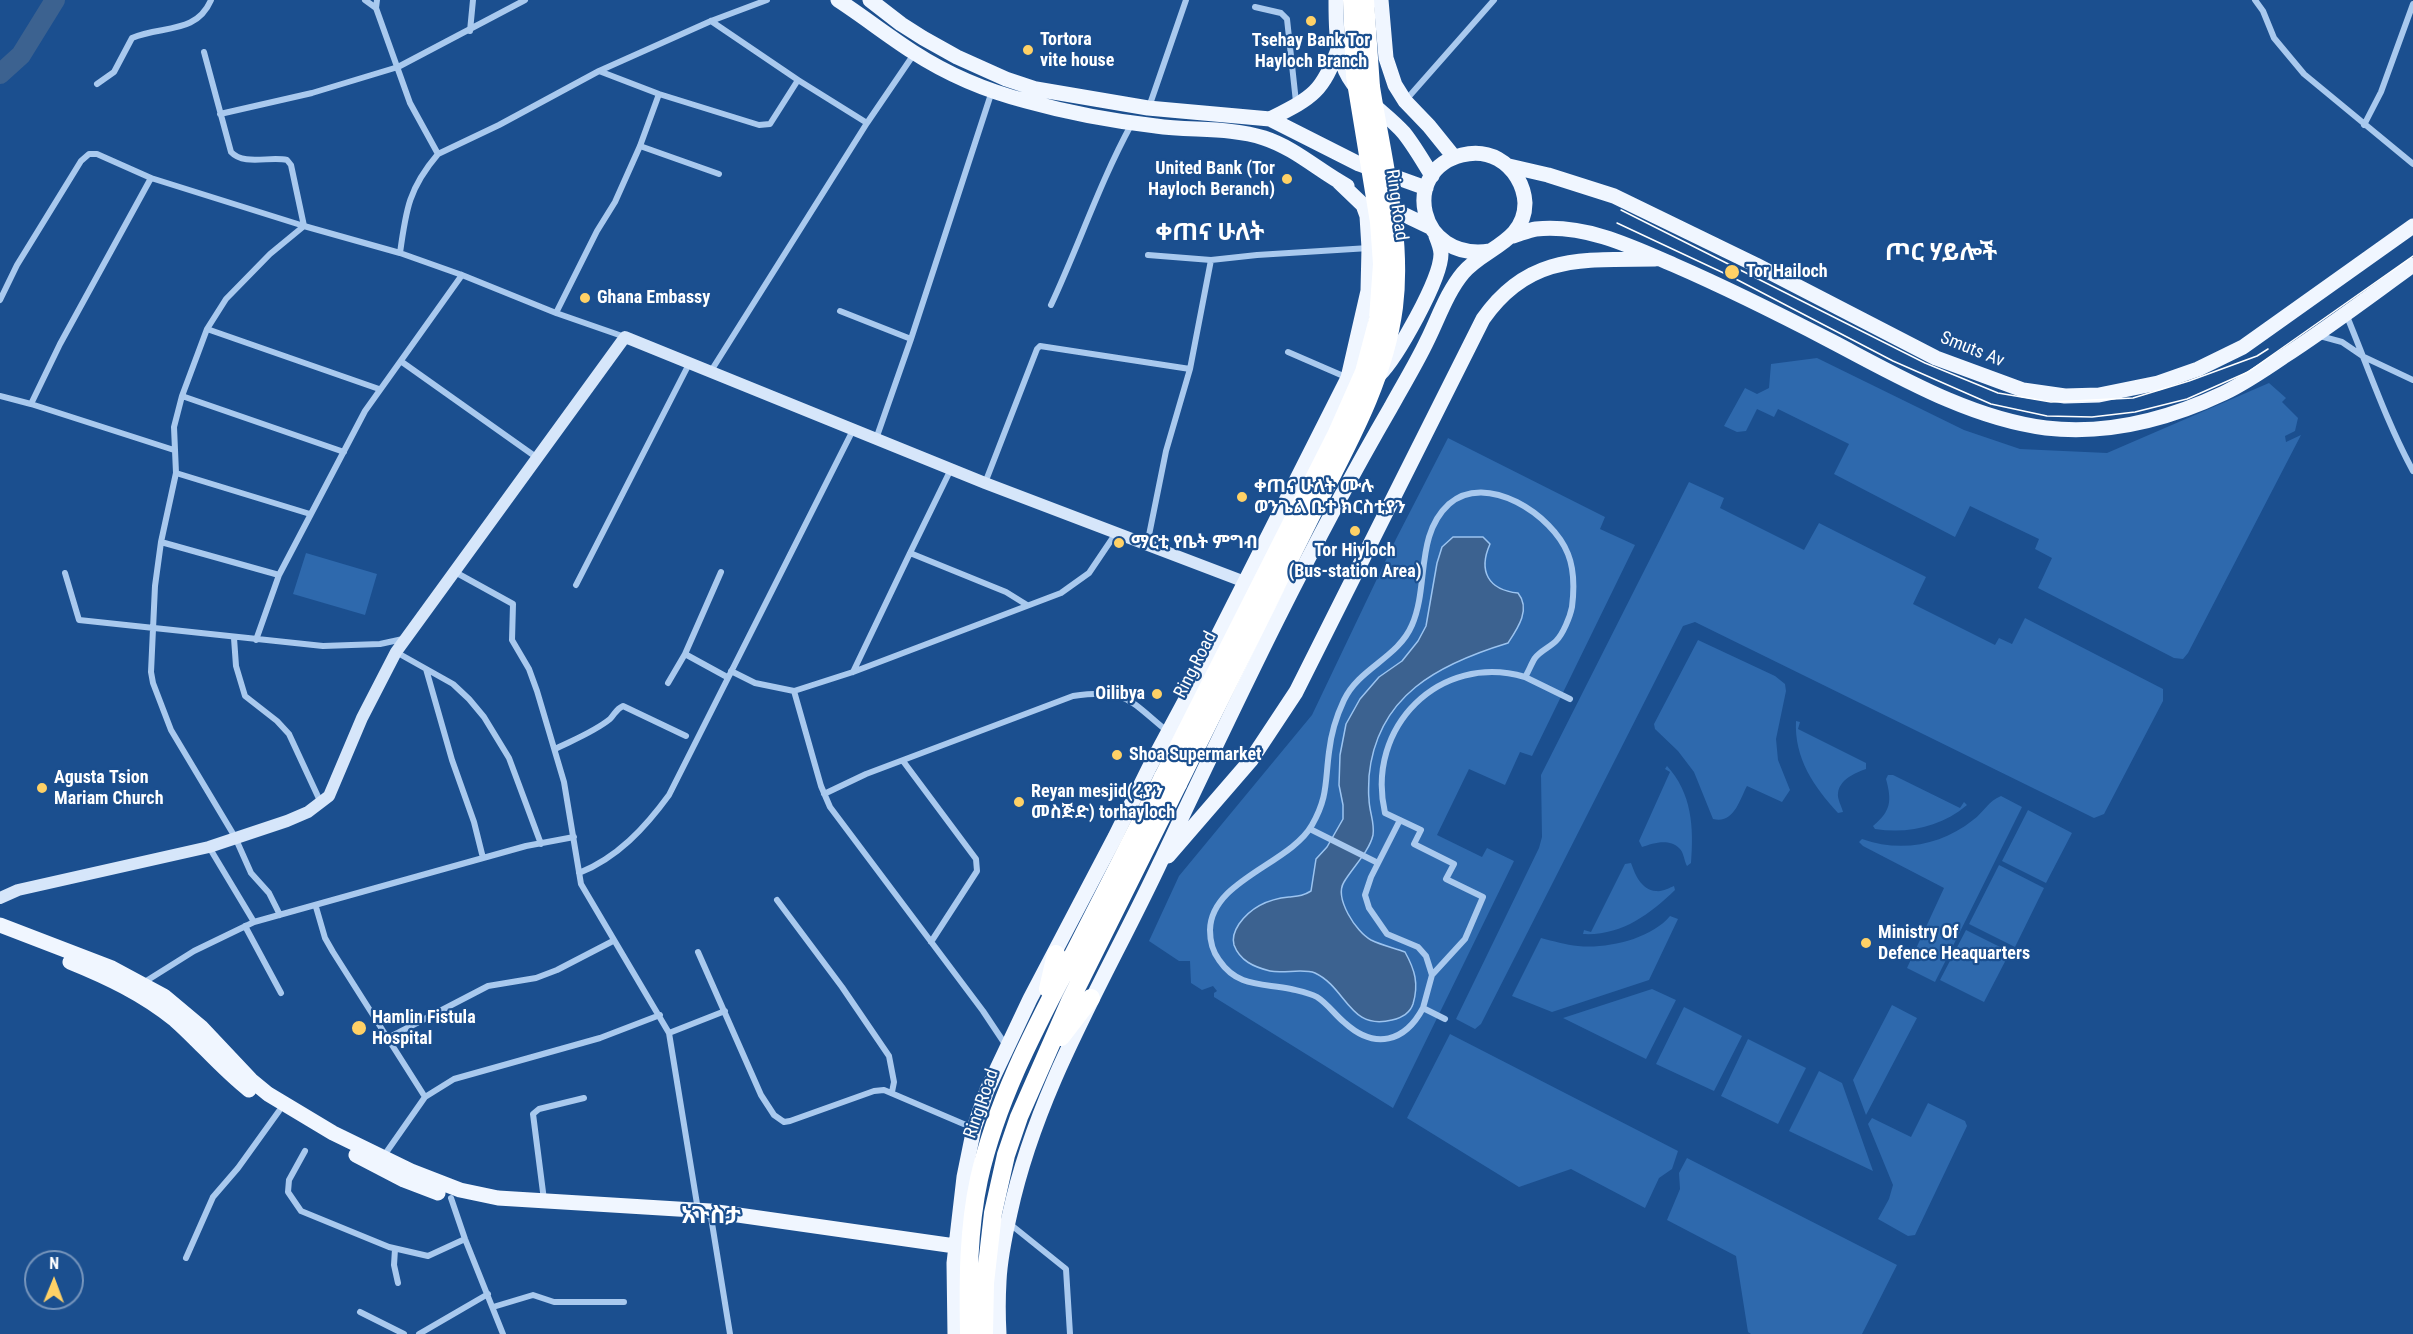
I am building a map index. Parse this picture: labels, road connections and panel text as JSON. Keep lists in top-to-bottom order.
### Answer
{
  "streets": {
    "highway": ["Ring Road"],
    "main road": ["Smuts Av"]
  },
  "districts": ["ቀጠና ሁለት", "ጦር ሃይሎች", "አጉስታ"],
  "places": [
    "Tsehay Bank Tor Hayloch Branch",
    "Tortora vite house",
    "United Bank (Tor Hayloch Beranch)",
    "Tor Hailoch",
    "Ghana Embassy",
    "ቀጠና ሁለት ሙሉ ወንጌል ቤተ ክርስቲያን",
    "Tor Hiyloch (Bus-station Area)",
    "ማርቲ የቤት ምግብ",
    "Oilibya",
    "Shoa Supermarket",
    "Agusta Tsion Mariam Church",
    "Reyan mesjid(ረያን መስጅድ) torhayloch",
    "Ministry Of Defence Heaquarters",
    "Hamlin Fistula Hospital"
  ],
  "north": "top"
}
